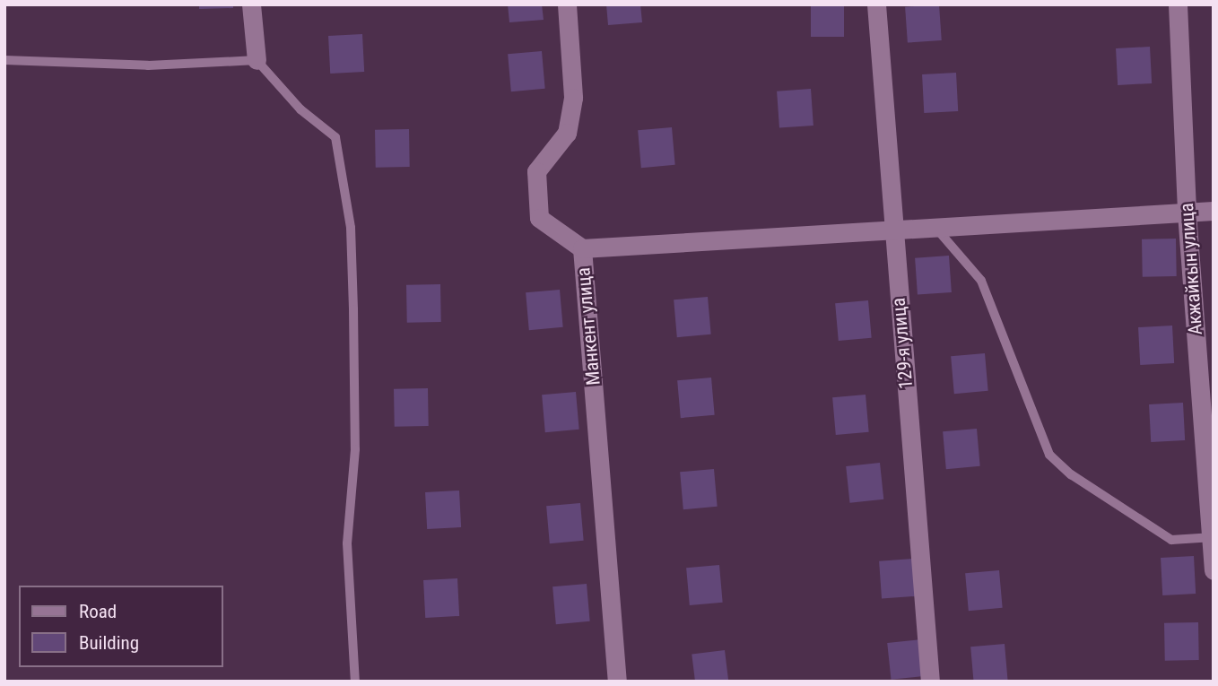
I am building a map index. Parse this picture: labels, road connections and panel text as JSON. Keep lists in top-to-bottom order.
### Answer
{
  "streets": {
    "street": ["Акжайкын улица", "Манкент улица", "129-я улица"]
  },
  "legend": ["Road", "Building"]
}
